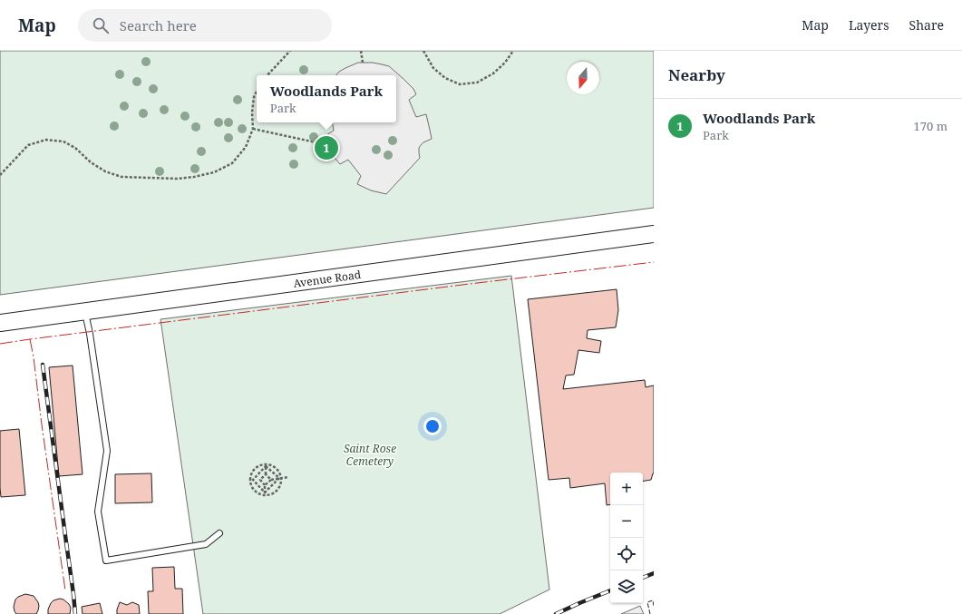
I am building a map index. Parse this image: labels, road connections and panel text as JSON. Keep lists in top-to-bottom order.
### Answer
{
  "streets": {
    "main road": ["Avenue Road"]
  },
  "parks": ["Saint Rose Cemetery"],
  "north": "bottom",
  "page": {
    "header": "Map",
    "search": "Search here",
    "nav": ["Map", "Layers", "Share"],
    "heading": "Nearby",
    "popup": ["Woodlands Park", "Park"],
    "list": [
      {
        "mark": "1",
        "name": "Woodlands Park",
        "note": "Park",
        "value": "170 m"
      }
    ],
    "pins": "1",
    "map_buttons": ["+", "−"]
  }
}
